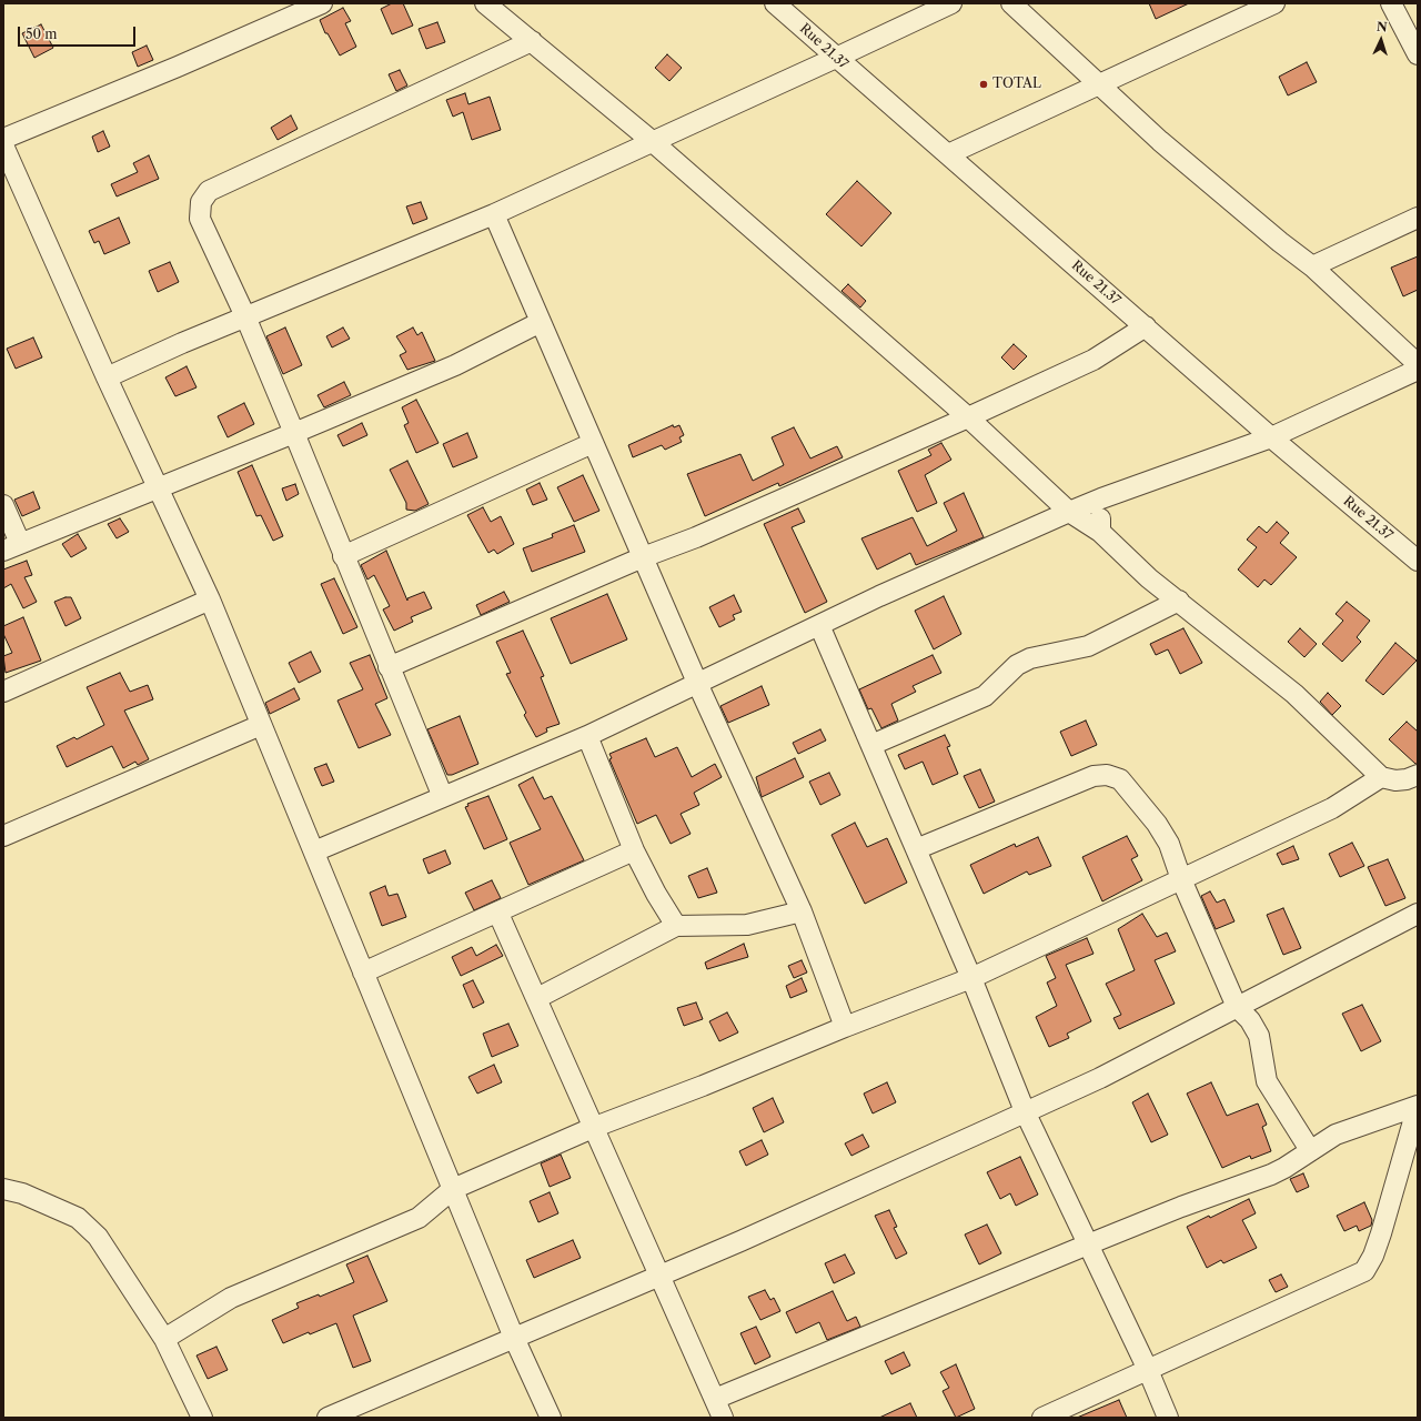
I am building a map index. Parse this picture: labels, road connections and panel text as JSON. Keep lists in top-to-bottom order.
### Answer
{
  "streets": {
    "street": ["Rue 21.37"]
  },
  "places": ["TOTAL"],
  "scale_bar": "50 m",
  "north": "top"
}
